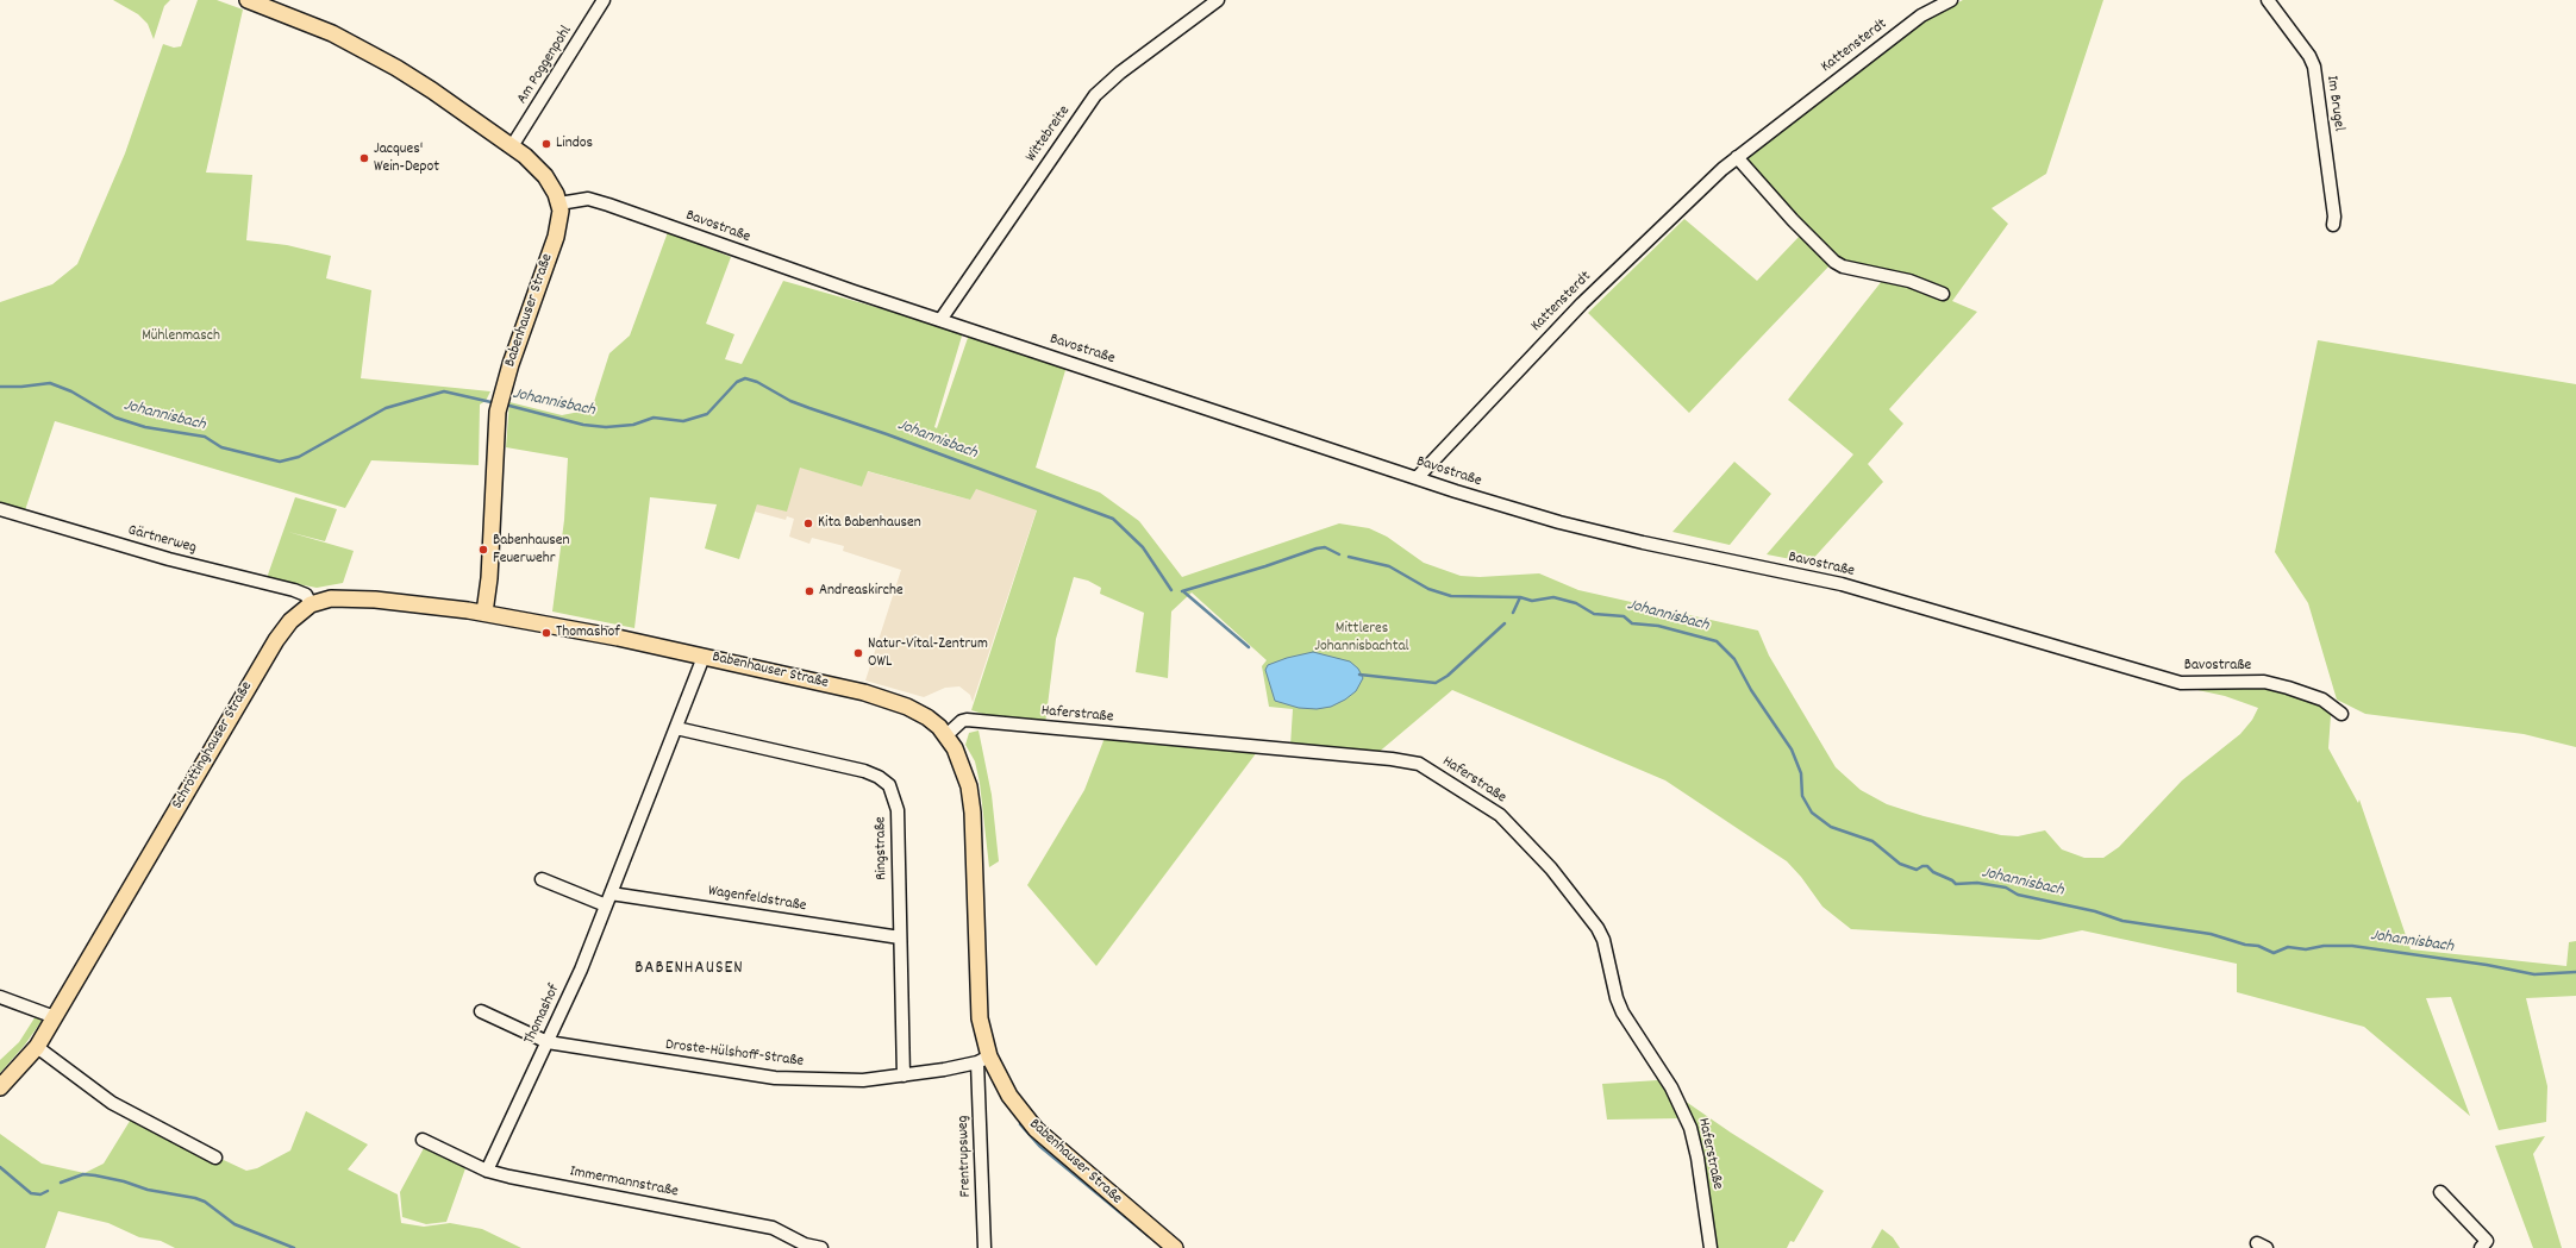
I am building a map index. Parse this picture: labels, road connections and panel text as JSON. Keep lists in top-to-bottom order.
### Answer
{
  "streets": {
    "main road": ["Babenhauser Straße", "Schröttinghauser Straße"],
    "street": [
      "Kattensterdt",
      "Am Poggenpohl",
      "Im Brugel",
      "Wittebreite",
      "Bavostraße",
      "Gärtnerweg",
      "Haferstraße",
      "Ringstraße",
      "Wagenfeldstraße",
      "Thomashof",
      "Droste-Hülshoff-Straße",
      "Frentrupsweg",
      "Immermannstraße"
    ]
  },
  "crossings": [
    ["Kattensterdt", "Bavostraße"],
    ["Wittebreite", "Bavostraße"],
    ["Bavostraße", "Babenhauser Straße"],
    ["Babenhauser Straße", "Haferstraße"],
    ["Babenhauser Straße", "Schröttinghauser Straße"],
    ["Babenhauser Straße", "Thomashof"],
    ["Babenhauser Straße", "Droste-Hülshoff-Straße"],
    ["Babenhauser Straße", "Frentrupsweg"],
    ["Gärtnerweg", "Schröttinghauser Straße"],
    ["Ringstraße", "Wagenfeldstraße"],
    ["Ringstraße", "Thomashof"],
    ["Ringstraße", "Droste-Hülshoff-Straße"],
    ["Wagenfeldstraße", "Thomashof"],
    ["Thomashof", "Droste-Hülshoff-Straße"],
    ["Thomashof", "Immermannstraße"],
    ["Droste-Hülshoff-Straße", "Frentrupsweg"]
  ],
  "districts": ["BABENHAUSEN"],
  "water": ["Johannisbach"],
  "parks": ["Mühlenmasch", "Mittleres Johannisbachtal"],
  "places": [
    "Lindos",
    "Jacques' Wein-Depot",
    "Kita Babenhausen",
    "Babenhausen Feuerwehr",
    "Andreaskirche",
    "Thomashof",
    "Natur-Vital-Zentrum OWL"
  ]
}
